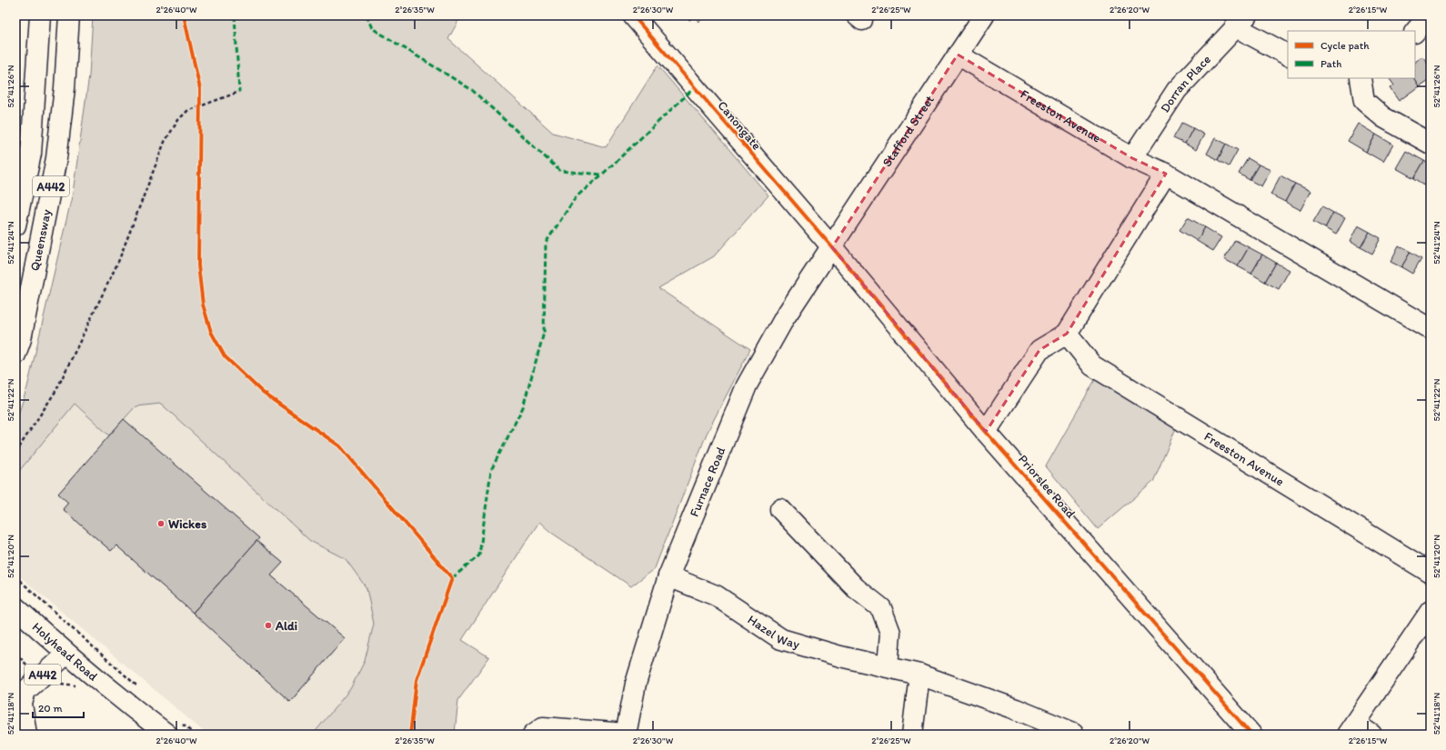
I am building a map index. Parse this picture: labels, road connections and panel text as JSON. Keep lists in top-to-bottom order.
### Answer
{
  "streets": {
    "main road": [
      "Dorran Place",
      "Freeston Avenue",
      "Canongate",
      "Stafford Street",
      "A442",
      "Queensway",
      "Furnace Road",
      "Priorslee Road",
      "Hazel Way",
      "Holyhead Road"
    ]
  },
  "crossings": [
    ["Dorran Place", "Freeston Avenue"],
    ["Freeston Avenue", "Stafford Street"],
    ["Canongate", "Stafford Street"],
    ["Canongate", "Furnace Road"],
    ["Canongate", "Priorslee Road"],
    ["Stafford Street", "Furnace Road"],
    ["Stafford Street", "Priorslee Road"],
    ["A442", "Holyhead Road"],
    ["Furnace Road", "Priorslee Road"],
    ["Furnace Road", "Hazel Way"]
  ],
  "places": ["Wickes", "Aldi"],
  "legend": ["Cycle path", "Path"],
  "scale_bar": "20 m",
  "coordinates": [
    "2°26'40\"W",
    "2°26'35\"W",
    "2°26'30\"W",
    "2°26'25\"W",
    "2°26'20\"W",
    "2°26'15\"W",
    "52°41'26\"N",
    "52°41'24\"N",
    "52°41'22\"N",
    "52°41'20\"N",
    "52°41'18\"N"
  ]
}
